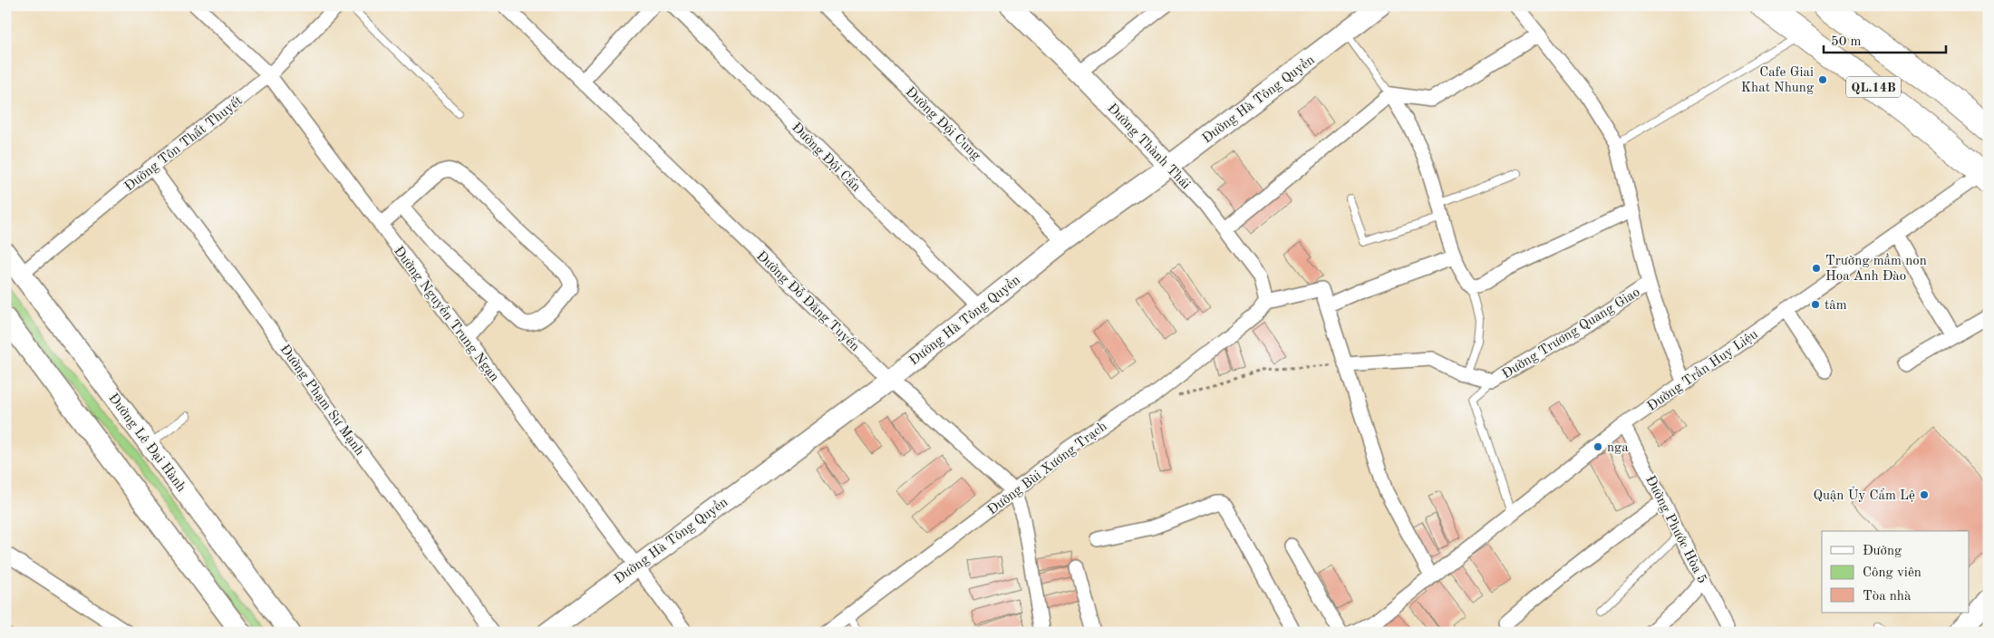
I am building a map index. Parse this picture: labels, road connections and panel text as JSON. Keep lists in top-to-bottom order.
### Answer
{
  "streets": {
    "highway": ["QL.14B"],
    "street": [
      "Đường Hà Tông Quyền",
      "Đường Đội Cung",
      "Đường Tôn Thất Thuyết",
      "Đường Thành Thái",
      "Đường Đội Cấn",
      "Đường Đỗ Đăng Tuyển",
      "Đường Nguyễn Trung Ngạn",
      "Đường Trương Quang Giao",
      "Đường Trần Huy Liệu",
      "Đường Phạm Sư Mạnh",
      "Đường Lê Đại Hành",
      "Đường Bùi Xương Trạch",
      "Đường Phước Hòa 5"
    ]
  },
  "crossings": [
    ["QL.14B", "Đường Trần Huy Liệu"],
    ["Đường Hà Tông Quyền", "Đường Đội Cung"],
    ["Đường Hà Tông Quyền", "Đường Thành Thái"],
    ["Đường Hà Tông Quyền", "Đường Đội Cấn"],
    ["Đường Hà Tông Quyền", "Đường Đỗ Đăng Tuyển"],
    ["Đường Hà Tông Quyền", "Đường Nguyễn Trung Ngạn"],
    ["Đường Tôn Thất Thuyết", "Đường Nguyễn Trung Ngạn"],
    ["Đường Tôn Thất Thuyết", "Đường Phạm Sư Mạnh"],
    ["Đường Tôn Thất Thuyết", "Đường Lê Đại Hành"],
    ["Đường Thành Thái", "Đường Bùi Xương Trạch"],
    ["Đường Đỗ Đăng Tuyển", "Đường Bùi Xương Trạch"],
    ["Đường Trần Huy Liệu", "Đường Phước Hòa 5"]
  ],
  "places": [
    "Cafe Giai Khat Nhung",
    "Trường mầm non Hoa Anh Đào",
    "tâm",
    "nga",
    "Quận Ủy Cẩm Lệ"
  ],
  "legend": ["Đường", "Công viên", "Tòa nhà"],
  "scale_bar": "50 m"
}
